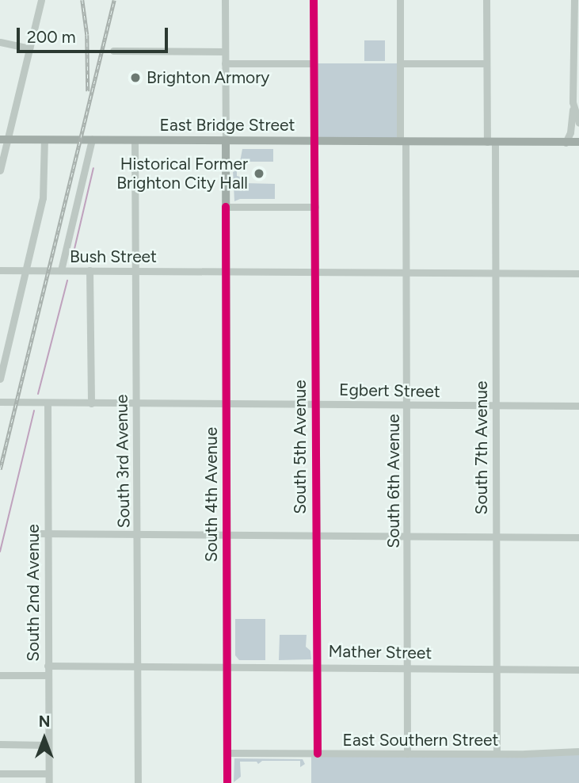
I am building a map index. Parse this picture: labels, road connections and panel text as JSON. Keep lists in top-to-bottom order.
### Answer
{
  "streets": {
    "main road": ["East Bridge Street", "South 4th Avenue"],
    "street": [
      "Bush Street",
      "Egbert Street",
      "South 5th Avenue",
      "South 7th Avenue",
      "South 3rd Avenue",
      "South 6th Avenue",
      "South 2nd Avenue",
      "Mather Street",
      "East Southern Street"
    ]
  },
  "crossings": [
    ["East Bridge Street", "South 5th Avenue"],
    ["East Bridge Street", "South 7th Avenue"],
    ["East Bridge Street", "South 3rd Avenue"],
    ["East Bridge Street", "South 6th Avenue"],
    ["East Bridge Street", "South 4th Avenue"],
    ["Bush Street", "South 5th Avenue"],
    ["Bush Street", "South 7th Avenue"],
    ["Bush Street", "South 3rd Avenue"],
    ["Bush Street", "South 6th Avenue"],
    ["Bush Street", "South 4th Avenue"],
    ["Egbert Street", "South 5th Avenue"],
    ["Egbert Street", "South 7th Avenue"],
    ["Egbert Street", "South 3rd Avenue"],
    ["Egbert Street", "South 6th Avenue"],
    ["Egbert Street", "South 4th Avenue"],
    ["Egbert Street", "South 2nd Avenue"],
    ["South 5th Avenue", "Mather Street"],
    ["South 5th Avenue", "East Southern Street"],
    ["South 7th Avenue", "Mather Street"],
    ["South 7th Avenue", "East Southern Street"],
    ["South 3rd Avenue", "Mather Street"],
    ["South 6th Avenue", "Mather Street"],
    ["South 6th Avenue", "East Southern Street"],
    ["South 4th Avenue", "Mather Street"],
    ["South 4th Avenue", "East Southern Street"],
    ["South 2nd Avenue", "Mather Street"]
  ],
  "places": ["Brighton Armory", "Historical Former Brighton City Hall"],
  "scale_bar": "200 m",
  "north": "top"
}
